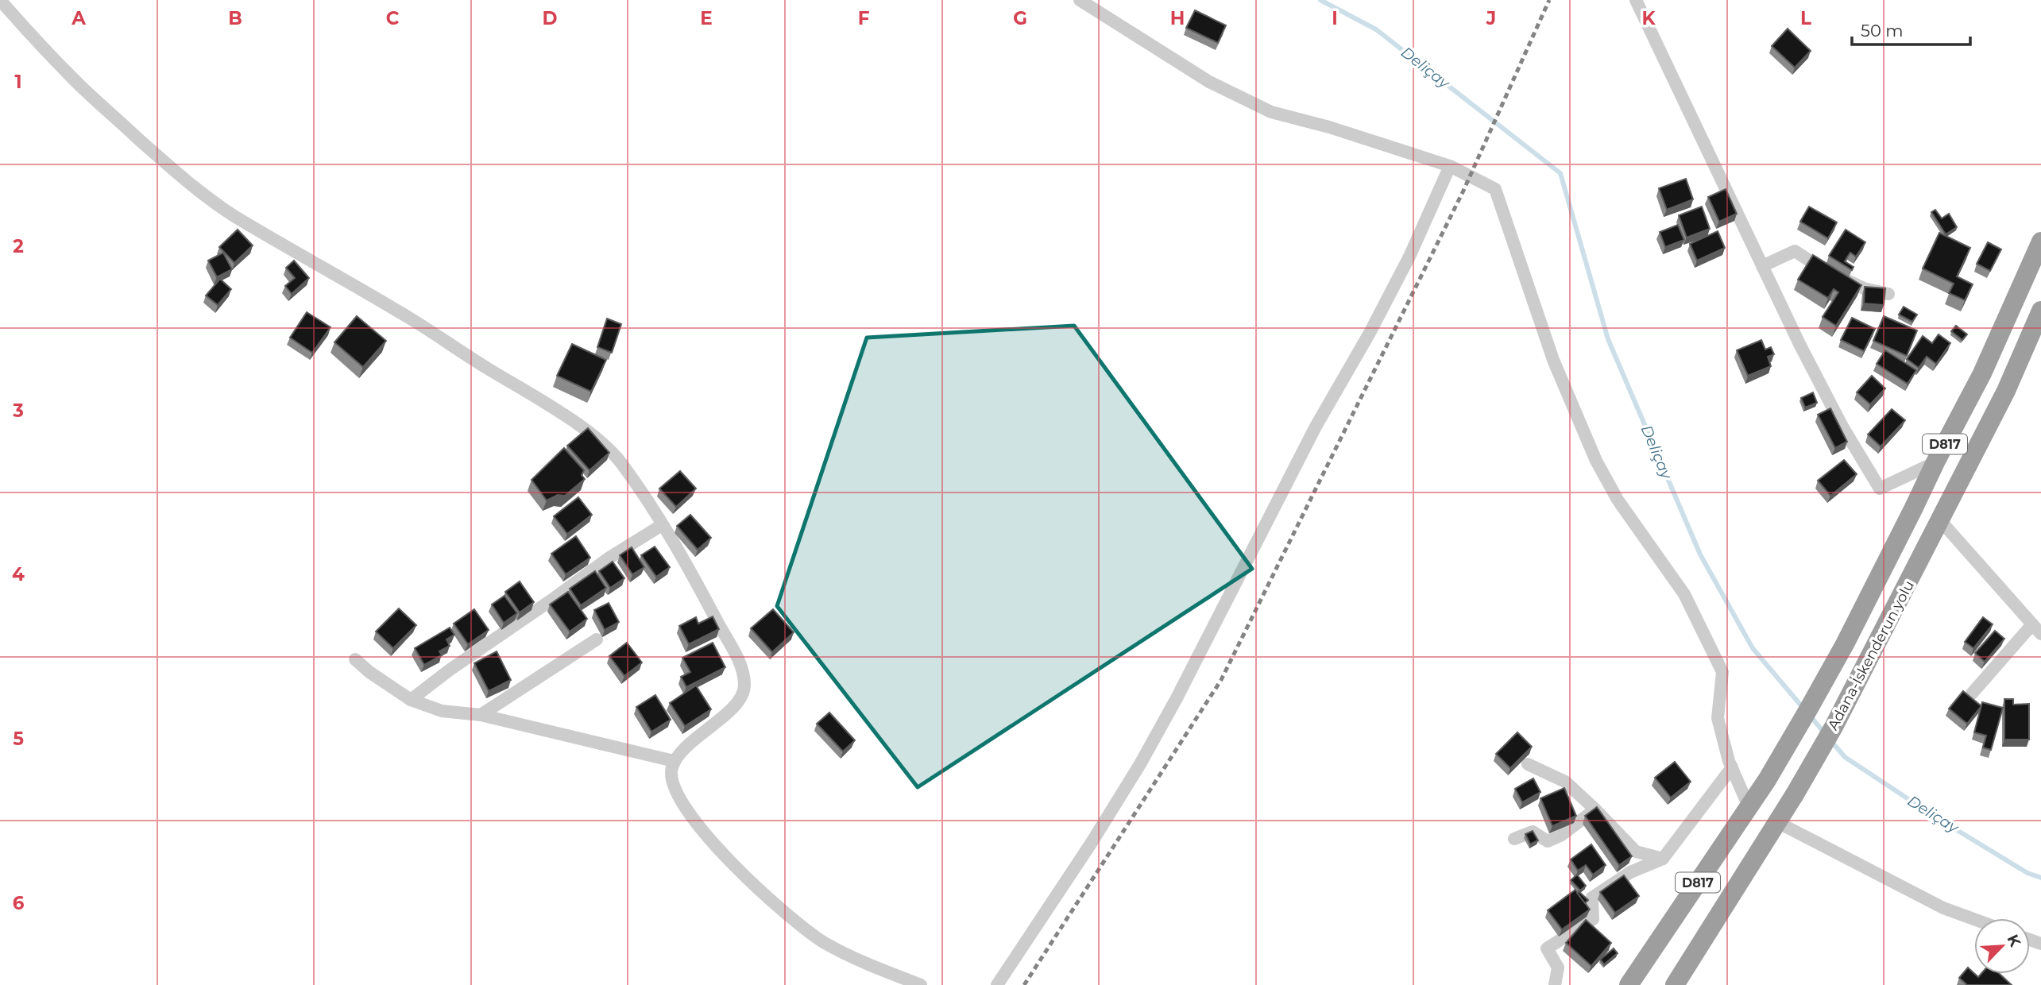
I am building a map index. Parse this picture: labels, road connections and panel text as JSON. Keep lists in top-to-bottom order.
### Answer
{
  "streets": {
    "highway": ["D817", "Adana-İskenderun yolu"]
  },
  "water": ["Deliçay"],
  "scale_bar": "50 m",
  "north": "top right",
  "grid": {
    "columns": [
      "A",
      "B",
      "C",
      "D",
      "E",
      "F",
      "G",
      "H",
      "I",
      "J",
      "K",
      "L"
    ],
    "rows": [
      "1",
      "2",
      "3",
      "4",
      "5",
      "6"
    ]
  }
}
